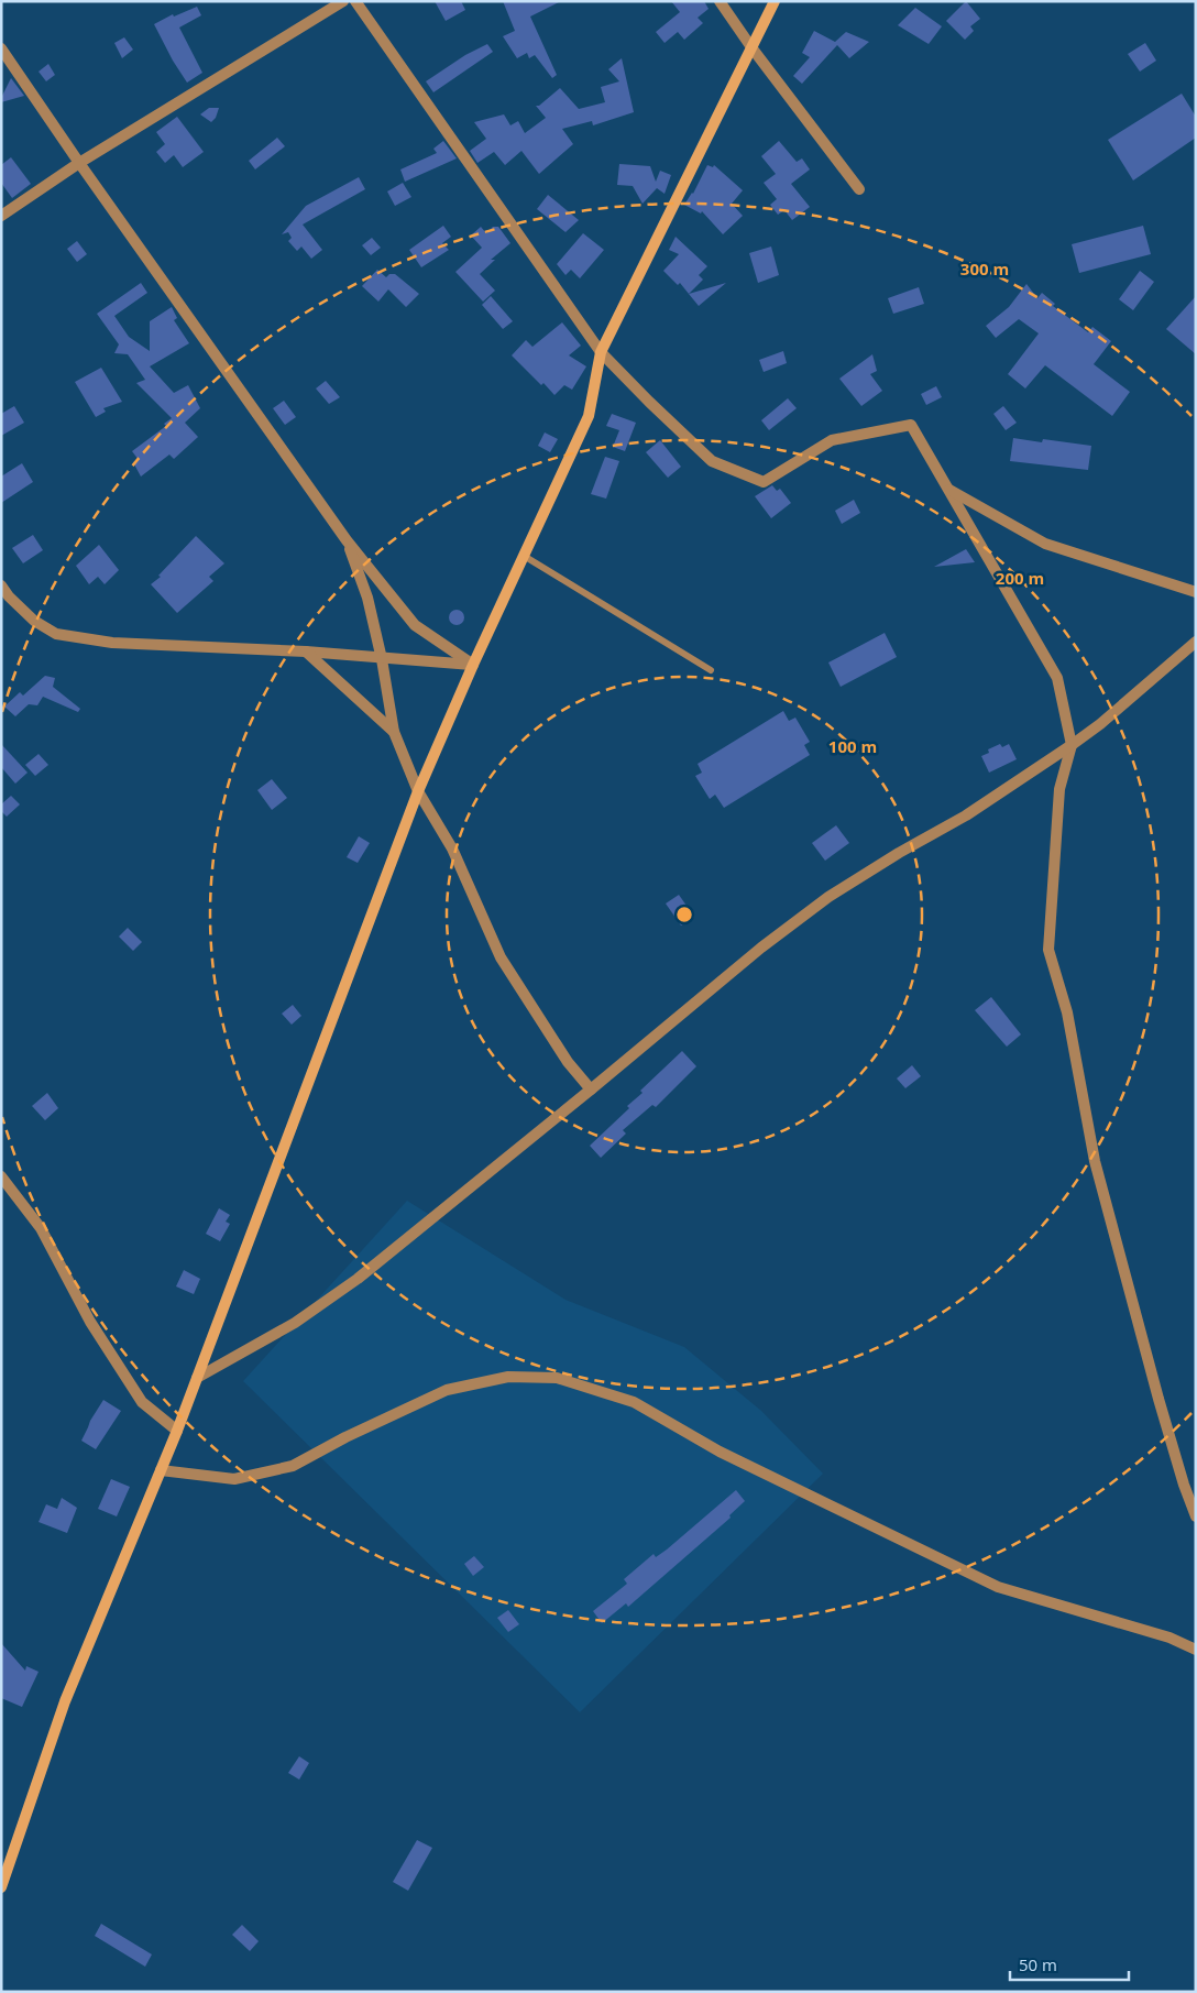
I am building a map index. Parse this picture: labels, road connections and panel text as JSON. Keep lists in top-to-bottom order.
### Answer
{
  "scale_bar": "50 m",
  "rings": ["300 m", "200 m", "100 m"]
}
